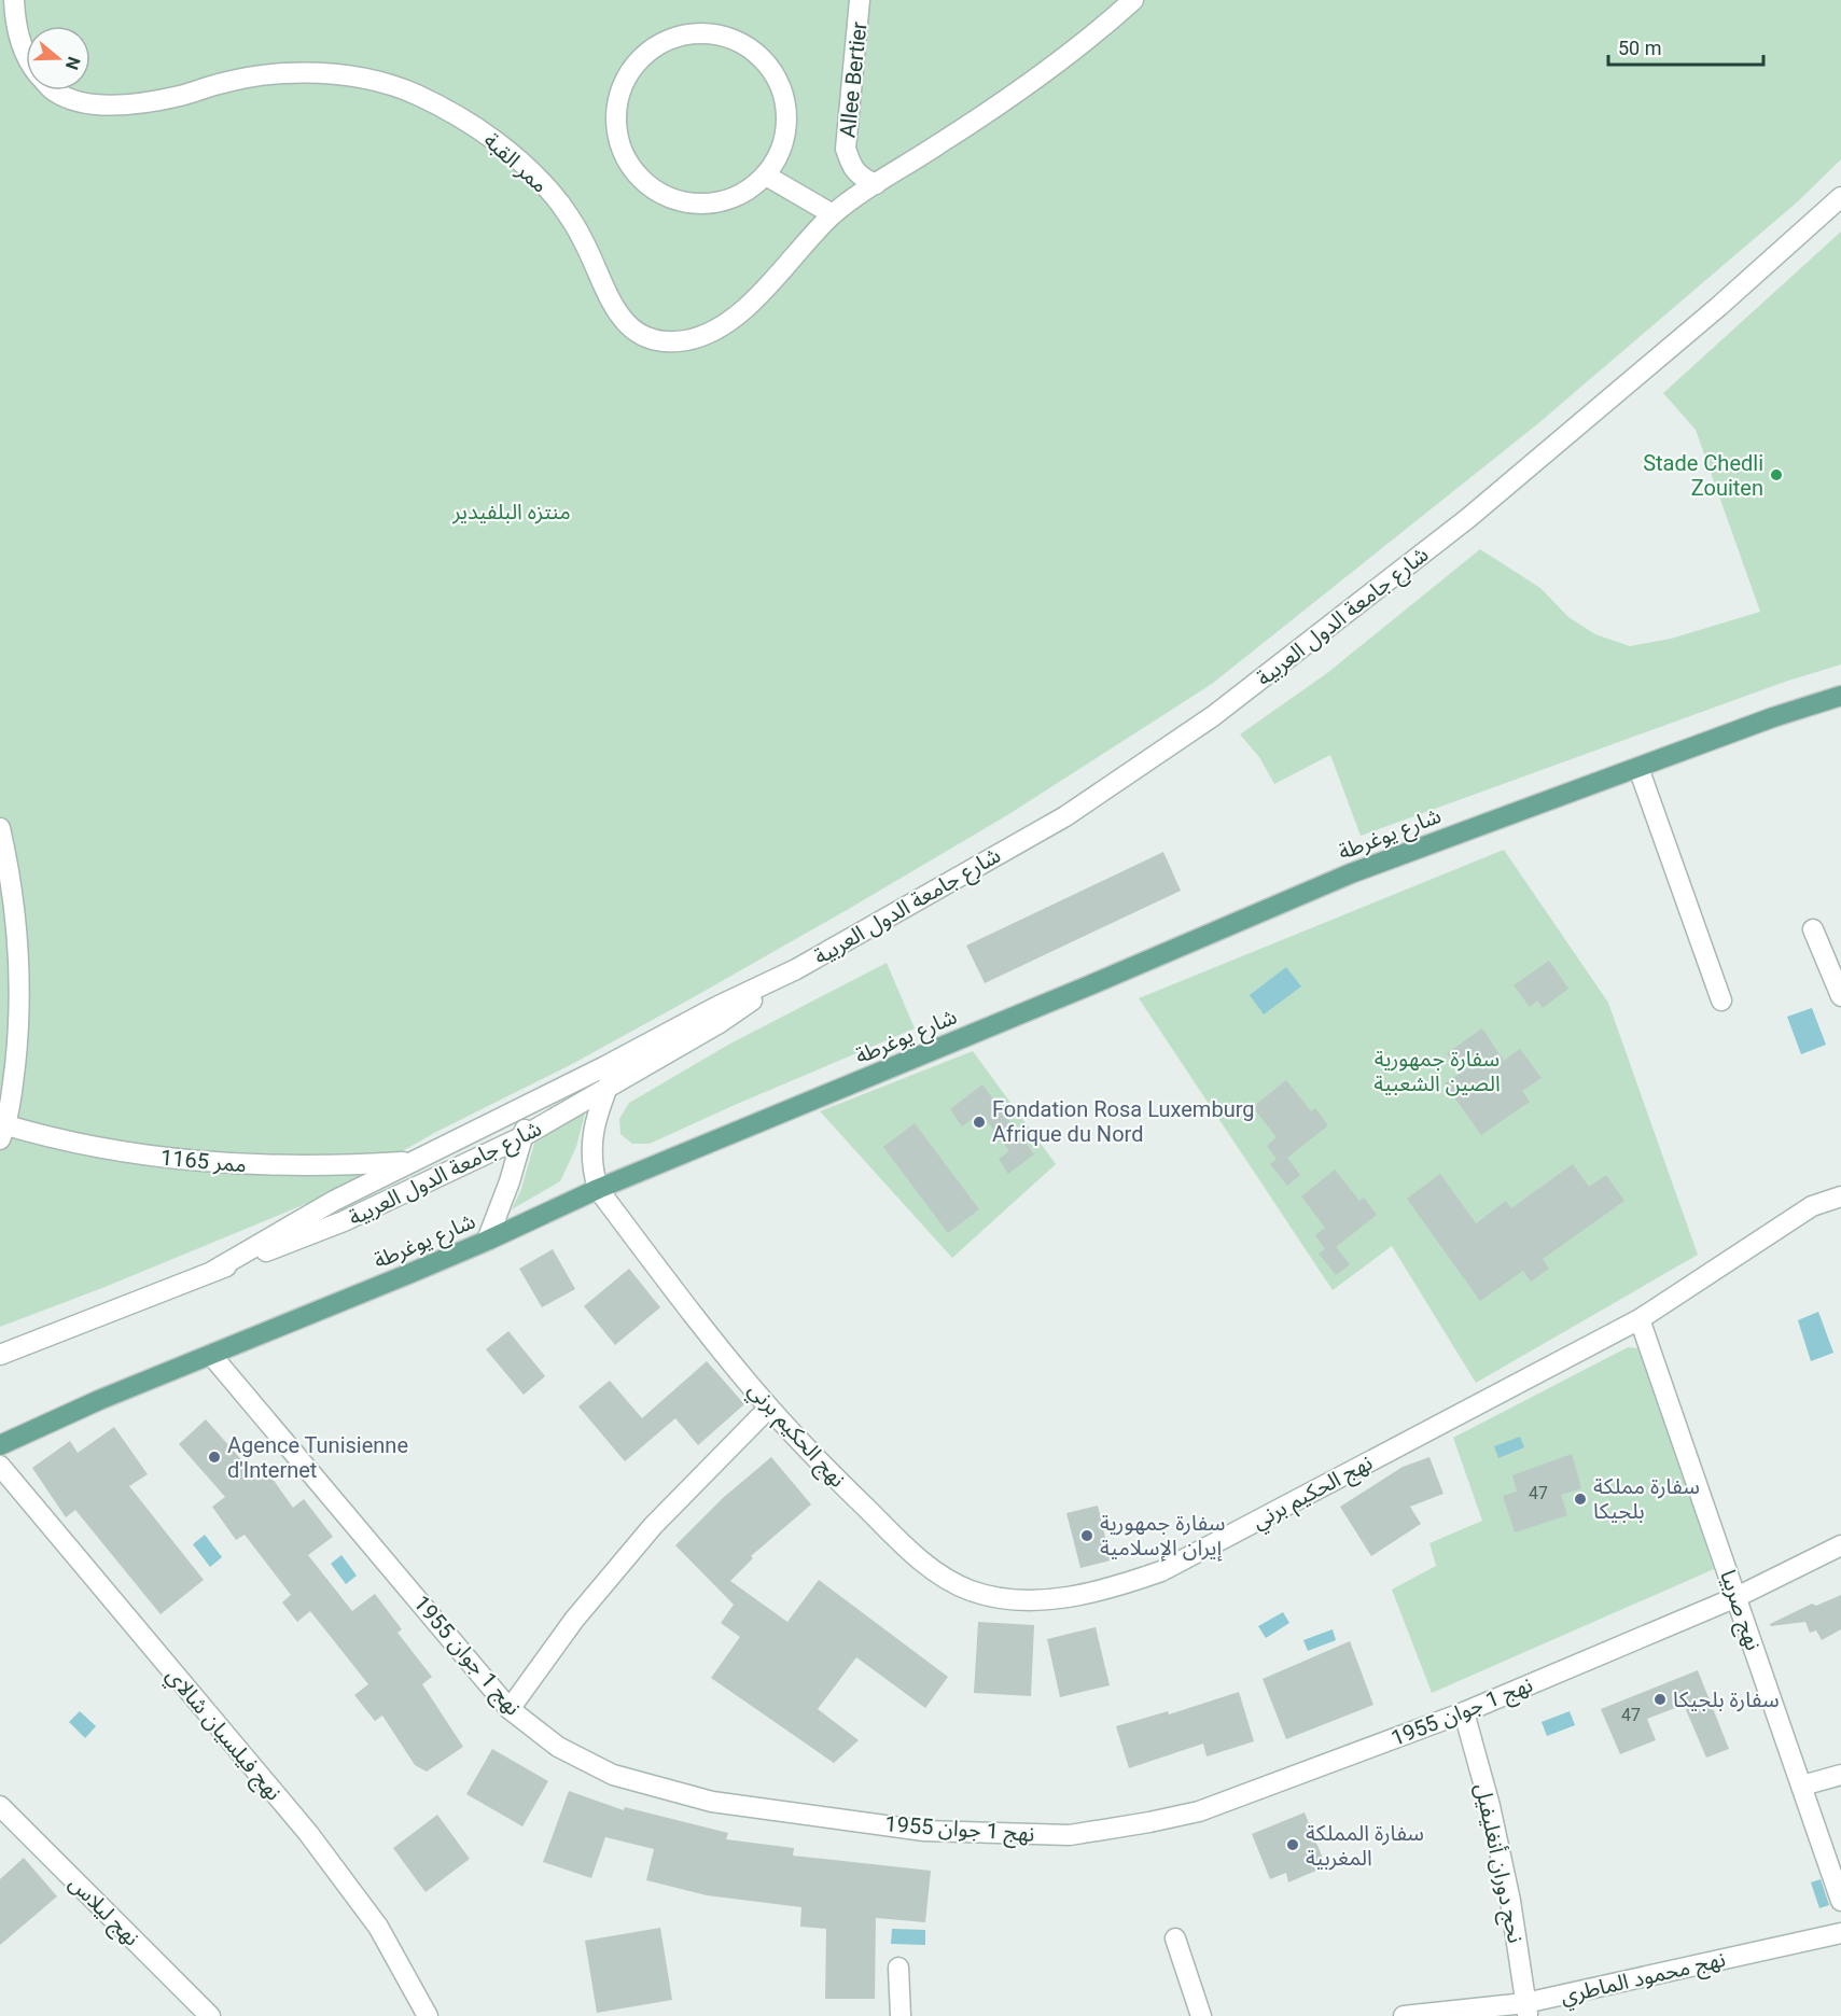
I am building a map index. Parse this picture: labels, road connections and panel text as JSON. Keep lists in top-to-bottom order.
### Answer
{
  "streets": {
    "main road": ["شارع يوغرطة"],
    "street": [
      "Allee Bertier",
      "ممر القبة",
      "شارع جامعة الدول العربية",
      "ممر 1165",
      "نهج الحكيم برني",
      "نهج صربيا",
      "نهج 1 جوان 1955",
      "نهج فيلسيان شالاي",
      "نحج دوران أنغليفيل",
      "نهج ليلاس",
      "نهج محمود الماطري"
    ]
  },
  "crossings": [
    ["Allee Bertier", "ممر القبة"],
    ["شارع جامعة الدول العربية", "ممر 1165"],
    ["شارع يوغرطة", "نهج الحكيم برني"],
    ["شارع يوغرطة", "نهج 1 جوان 1955"],
    ["نهج الحكيم برني", "نهج صربيا"],
    ["نهج صربيا", "نهج 1 جوان 1955"],
    ["نهج 1 جوان 1955", "نحج دوران أنغليفيل"],
    ["نحج دوران أنغليفيل", "نهج محمود الماطري"]
  ],
  "parks": ["منتزه البلفيدير", "سفارة جمهورية الصين الشعبية"],
  "places": [
    "Stade Chedli Zouiten",
    "Fondation Rosa Luxemburg Afrique du Nord",
    "Agence Tunisienne d'Internet",
    "سفارة مملكة بلجيكا",
    "سفارة جمهورية إيران الإسلامية",
    "سفارة بلجيكا",
    "سفارة المملكة المغربية"
  ],
  "house_numbers": ["47", "47"],
  "scale_bar": "50 m",
  "north": "right"
}
